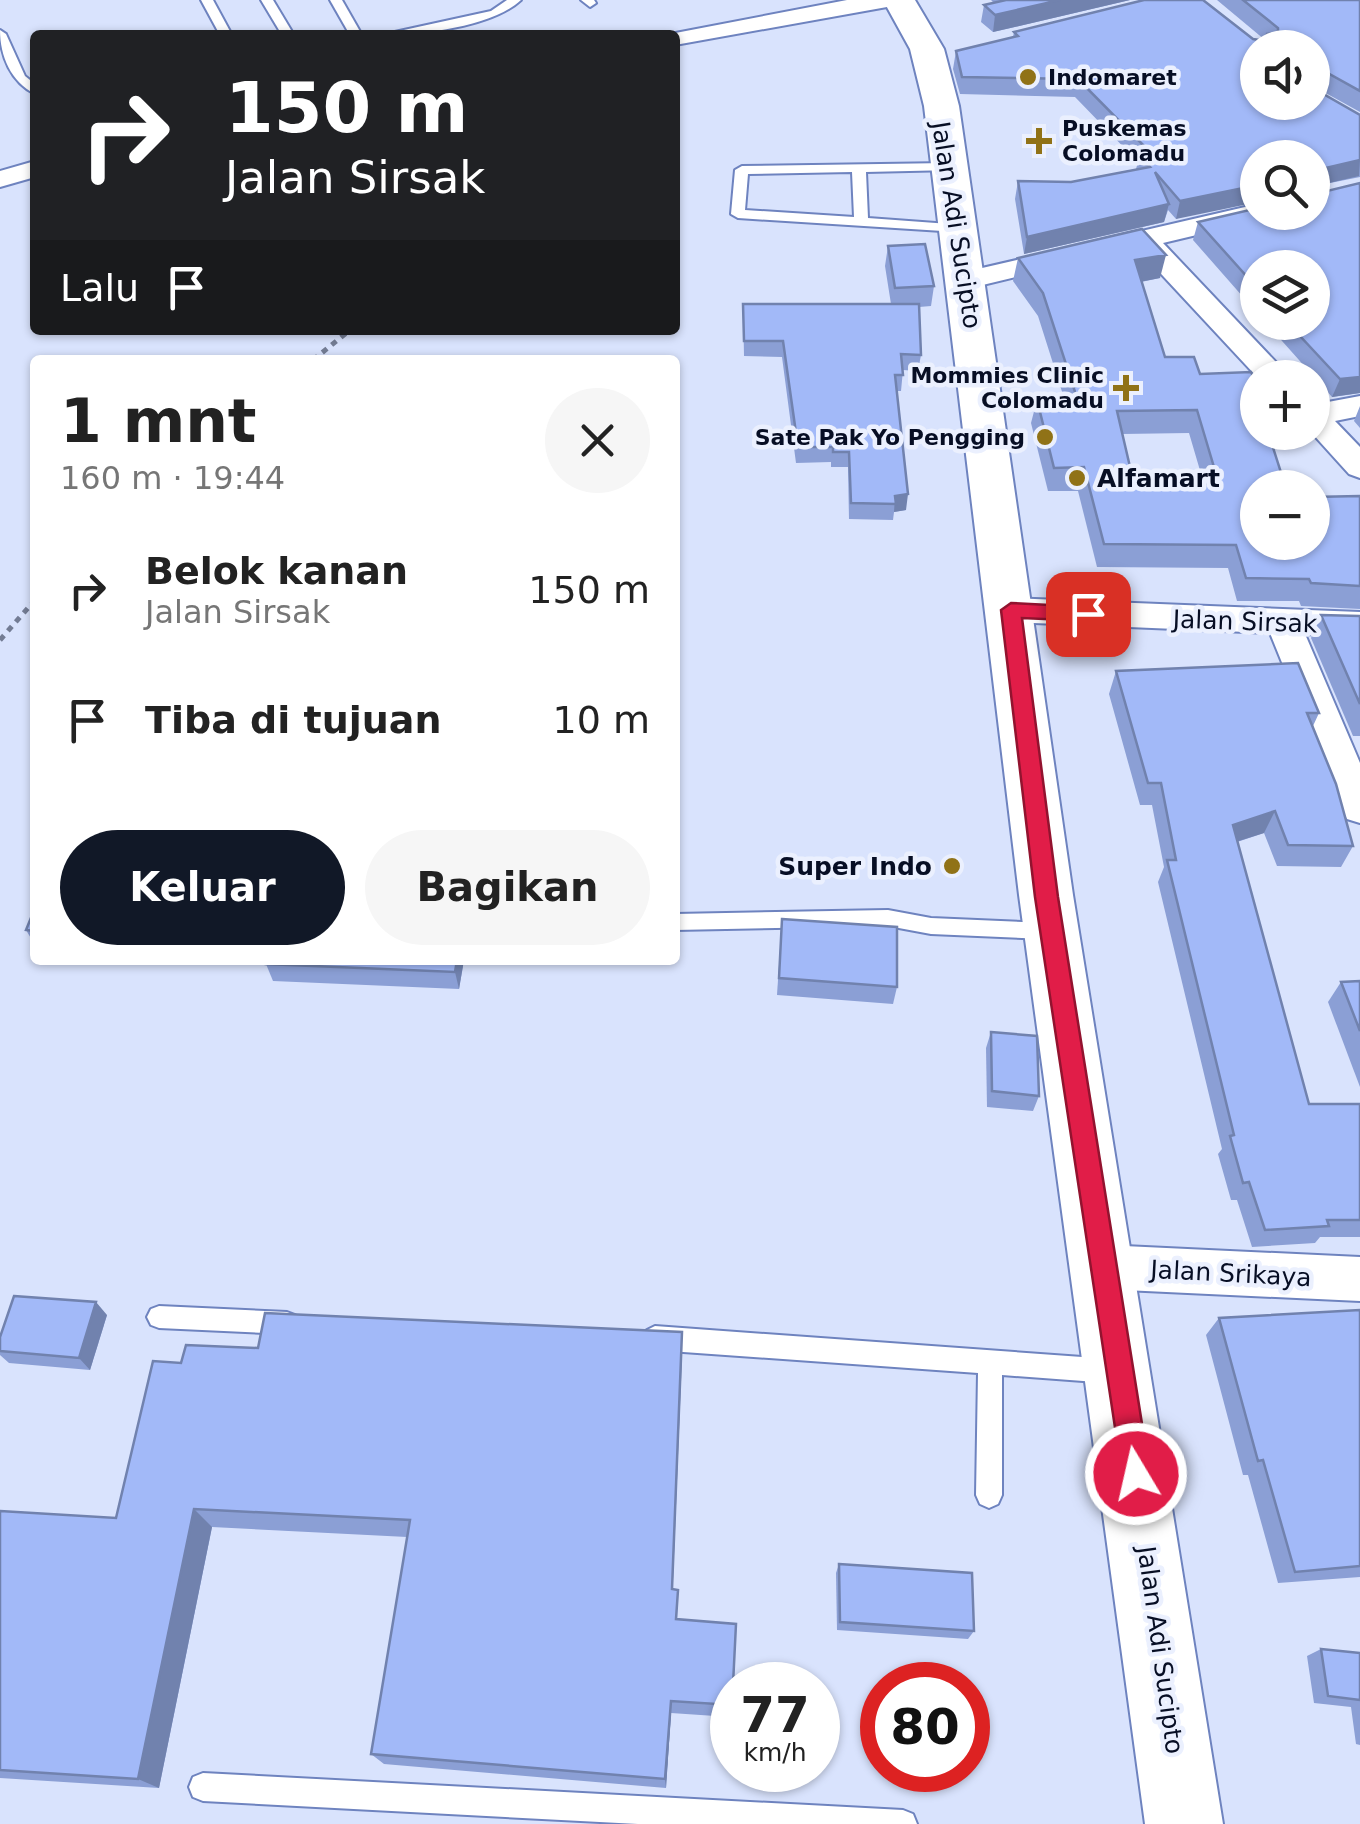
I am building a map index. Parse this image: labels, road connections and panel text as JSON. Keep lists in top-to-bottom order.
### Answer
{
  "streets": {
    "highway": ["Jalan Adi Sucipto"],
    "street": ["Jalan Sirsak", "Jalan Srikaya"]
  },
  "crossings": [
    ["Jalan Adi Sucipto", "Jalan Sirsak"],
    ["Jalan Adi Sucipto", "Jalan Srikaya"]
  ],
  "places": {
    "other": [
      "Indomaret",
      "Sate Pak Yo Pengging",
      "Alfamart",
      "Super Indo"
    ],
    "health": ["Puskemas Colomadu", "Mommies Clinic Colomadu"]
  },
  "page": {
    "map_buttons": ["+", "−"],
    "turn": ["150 m", "Jalan Sirsak"],
    "then": "Lalu",
    "heading": ["1 mnt", "160 m · 19:44"],
    "list": [
      {
        "name": "Belok kanan",
        "note": "Jalan Sirsak",
        "value": "150 m"
      },
      {
        "name": "Tiba di tujuan",
        "value": "10 m"
      }
    ],
    "buttons": ["Keluar", "Bagikan"],
    "speed": "77 km/h",
    "limit": "80"
  }
}
